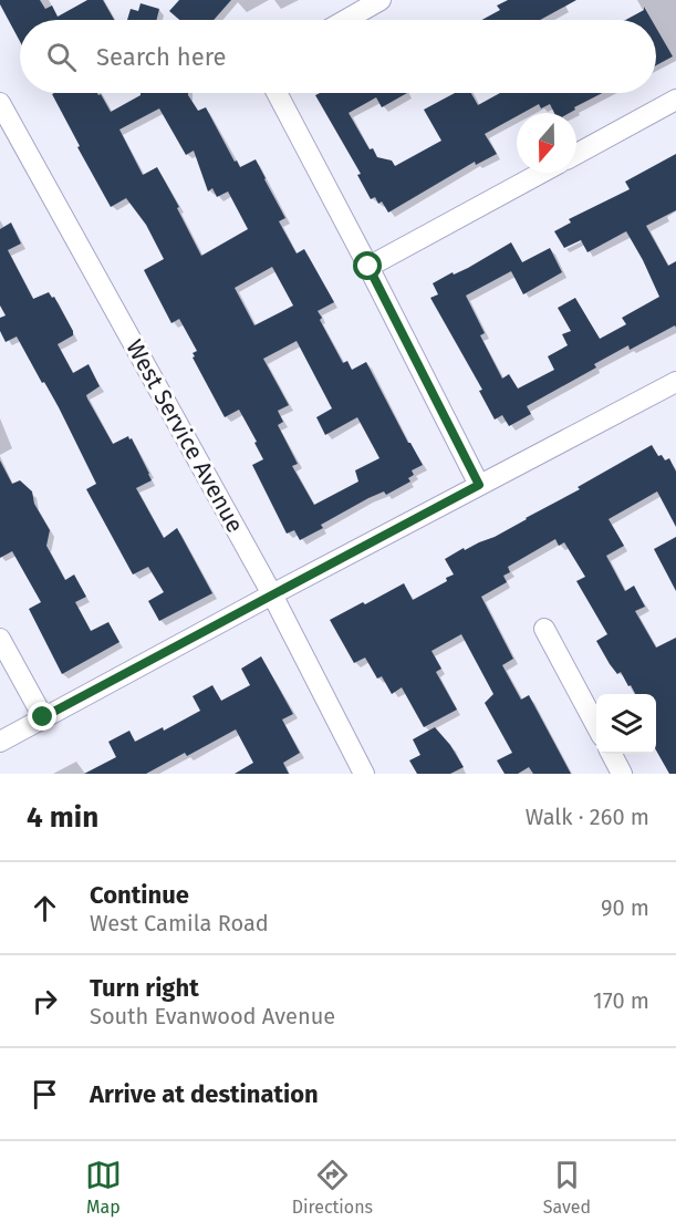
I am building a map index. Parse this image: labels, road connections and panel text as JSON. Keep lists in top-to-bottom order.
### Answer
{
  "streets": {
    "street": ["West Service Avenue"]
  },
  "north": "bottom",
  "page": {
    "search": "Search here",
    "heading": ["4 min", "Walk · 260 m"],
    "list": [
      ["Continue", "West Camila Road", "90 m"],
      ["Turn right", "South Evanwood Avenue", "170 m"],
      "Arrive at destination"
    ],
    "nav": ["Map", "Directions", "Saved"]
  }
}
